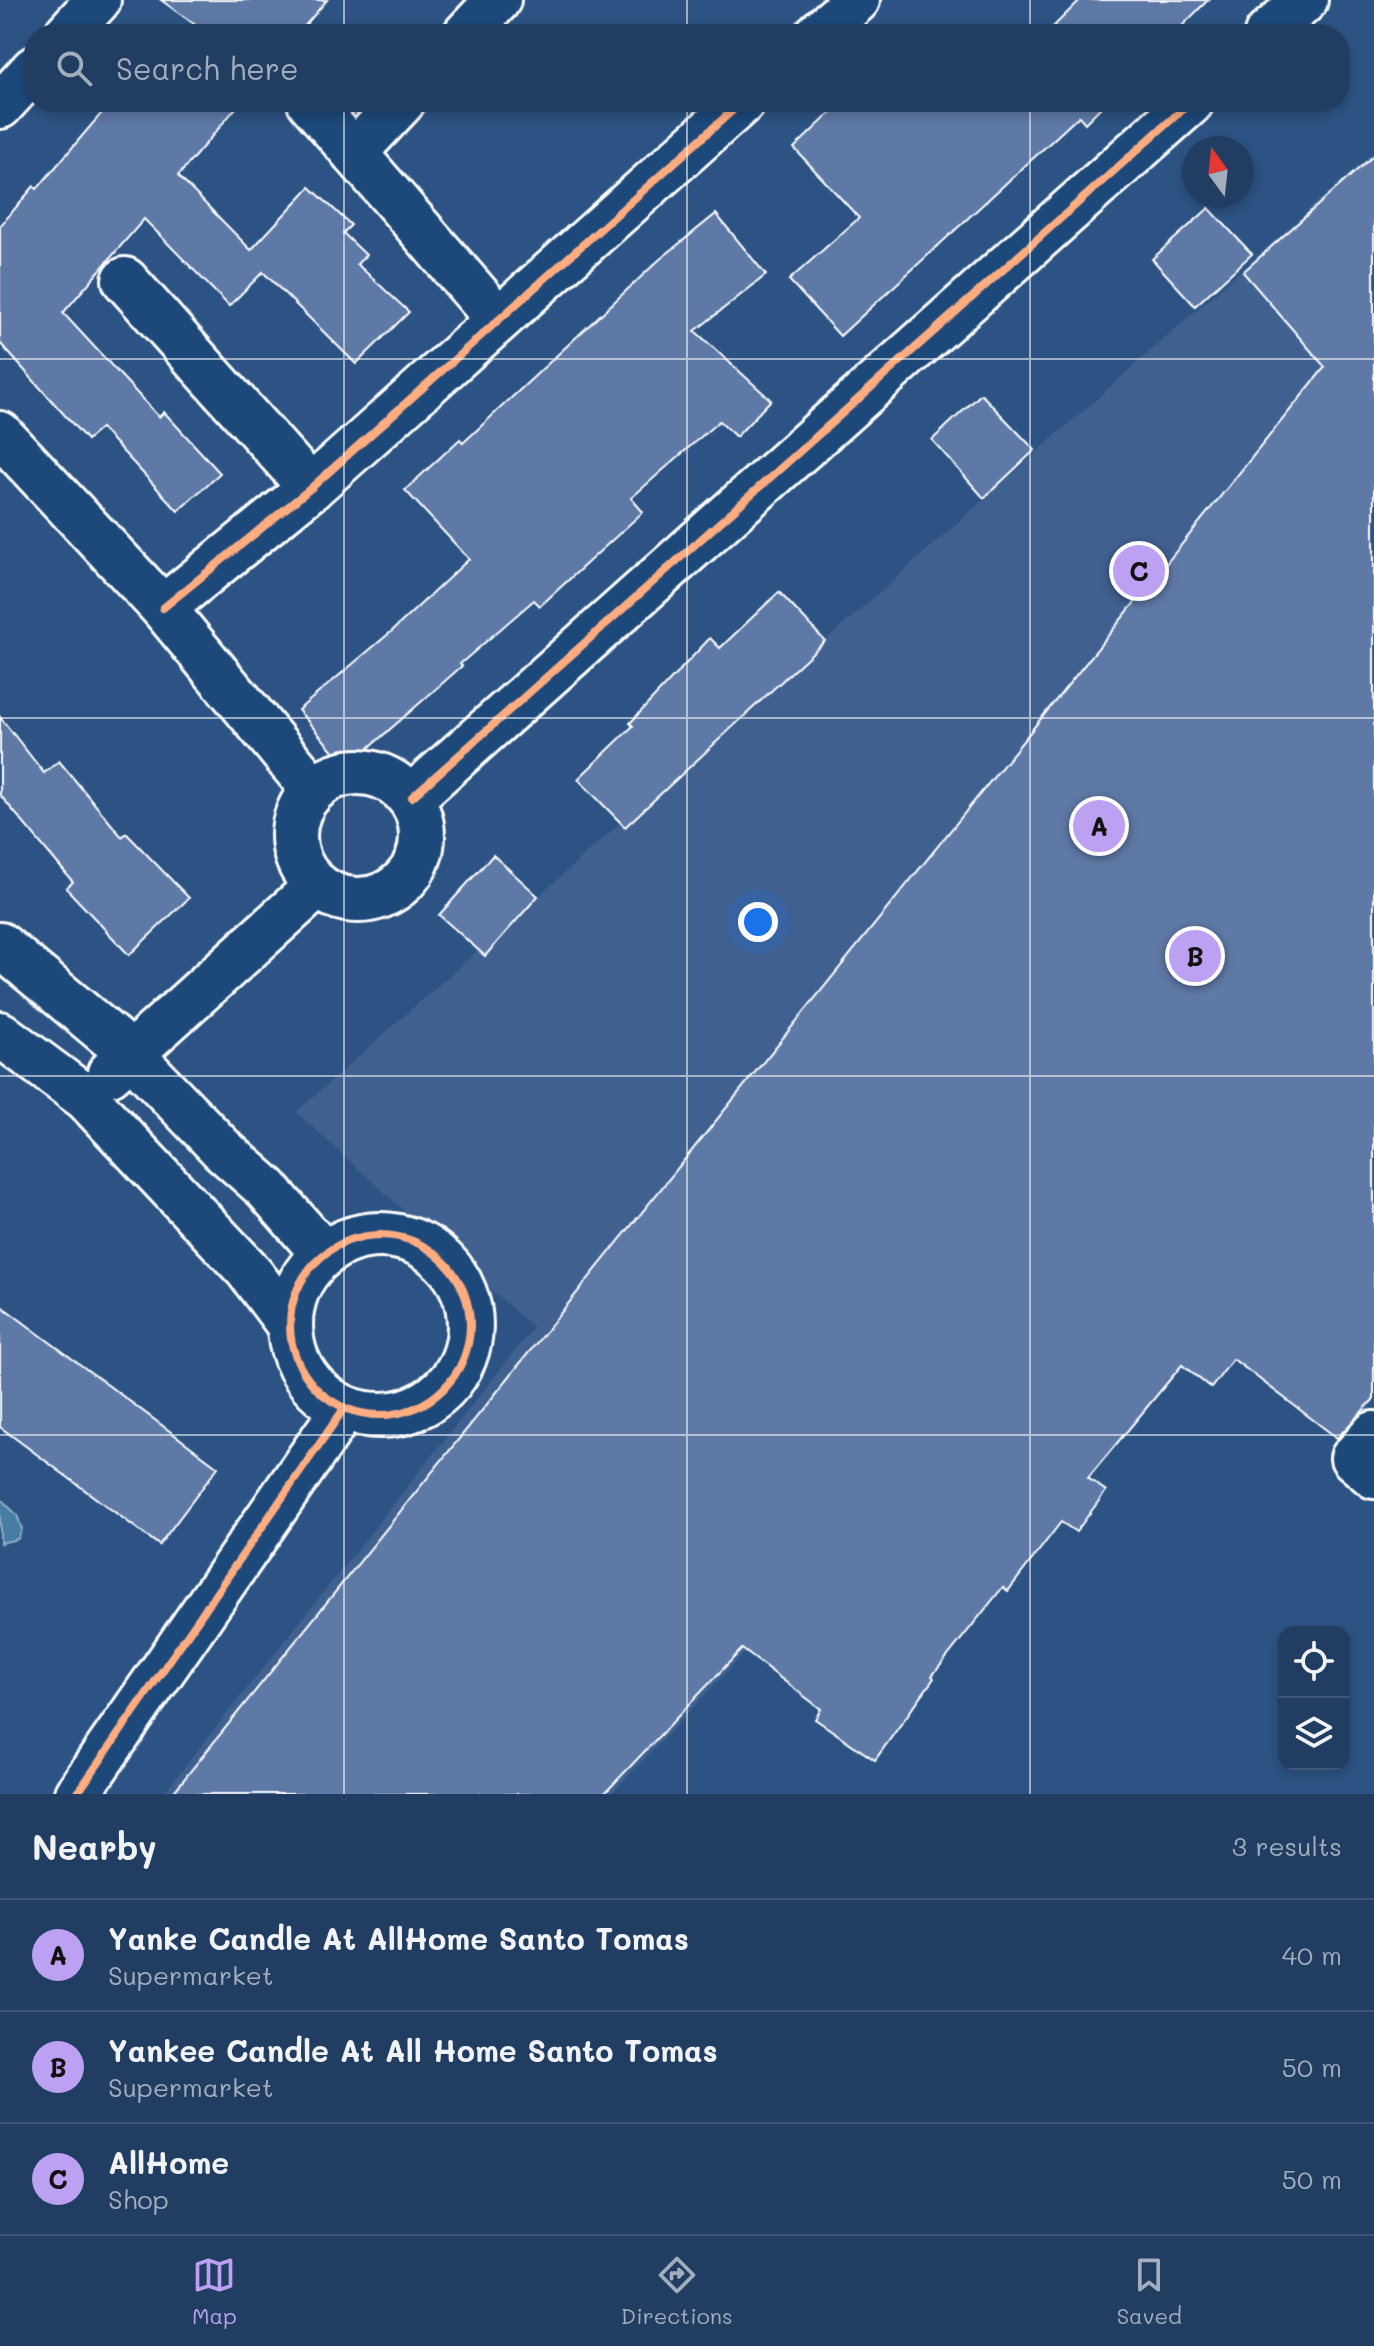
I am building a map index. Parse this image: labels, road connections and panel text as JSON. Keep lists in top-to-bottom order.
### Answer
{
  "north": "top",
  "page": {
    "search": "Search here",
    "pins": ["C", "A", "B"],
    "heading": ["Nearby", "3 results"],
    "list": [
      {
        "mark": "A",
        "name": "Yanke Candle At AllHome Santo Tomas",
        "note": "Supermarket",
        "value": "40 m"
      },
      {
        "mark": "B",
        "name": "Yankee Candle At All Home Santo Tomas",
        "note": "Supermarket",
        "value": "50 m"
      },
      {
        "mark": "C",
        "name": "AllHome",
        "note": "Shop",
        "value": "50 m"
      }
    ],
    "nav": ["Map", "Directions", "Saved"]
  }
}
